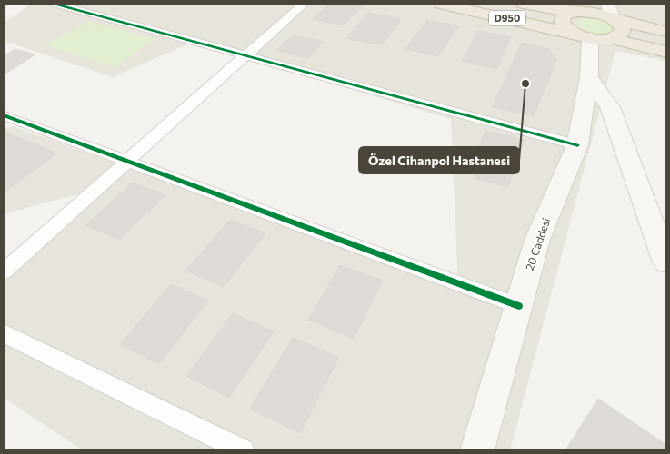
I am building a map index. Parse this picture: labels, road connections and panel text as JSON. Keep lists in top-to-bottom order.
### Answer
{
  "streets": {
    "highway": ["D950"],
    "street": ["20 Caddesi"]
  },
  "crossings": [
    ["D950", "20 Caddesi"]
  ],
  "places": ["Özel Cihanpol Hastanesi"]
}
